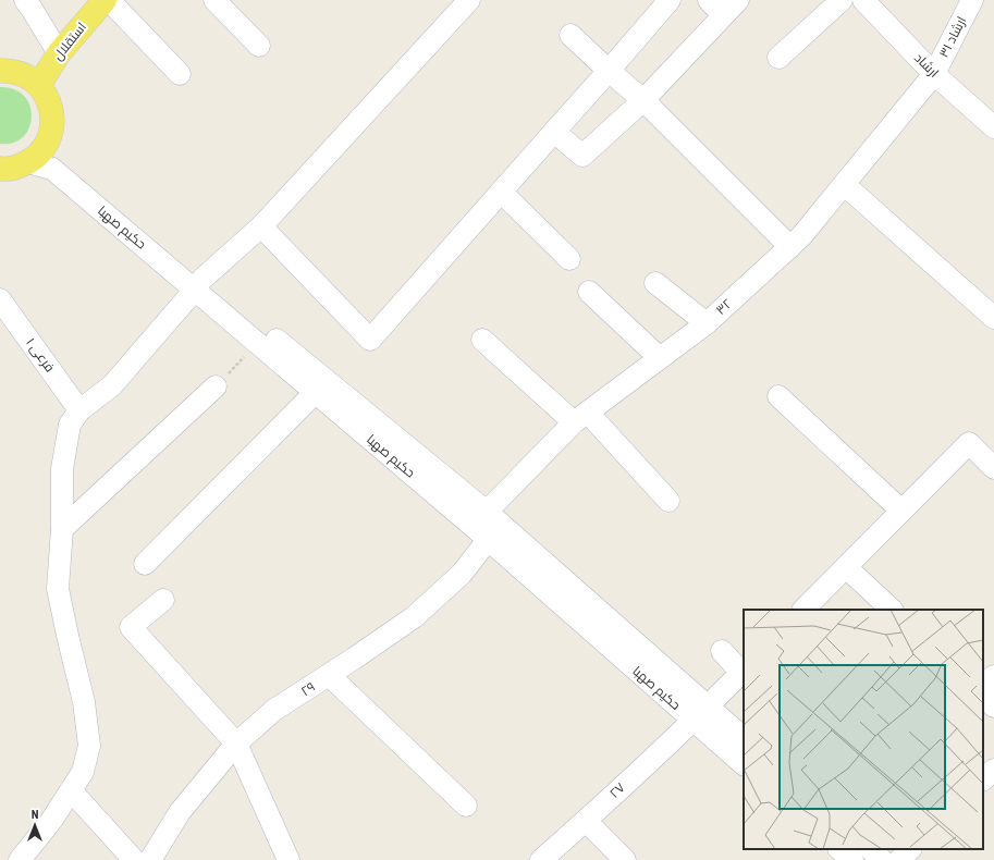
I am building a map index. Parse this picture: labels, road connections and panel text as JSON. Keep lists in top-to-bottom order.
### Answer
{
  "streets": {
    "main road": ["استقلال"],
    "street": [
      "ارشاد ۳۱",
      "ارشاد",
      "حکیم صهبا",
      "۳۲",
      "فرعی ۱",
      "۲۹",
      "۲۷"
    ]
  },
  "crossings": [
    ["ارشاد ۳۱", "ارشاد"],
    ["ارشاد ۳۱", "۳۲"],
    ["ارشاد", "۳۲"],
    ["حکیم صهبا", "۳۲"],
    ["حکیم صهبا", "۲۹"],
    ["حکیم صهبا", "۲۷"]
  ],
  "north": "top"
}
